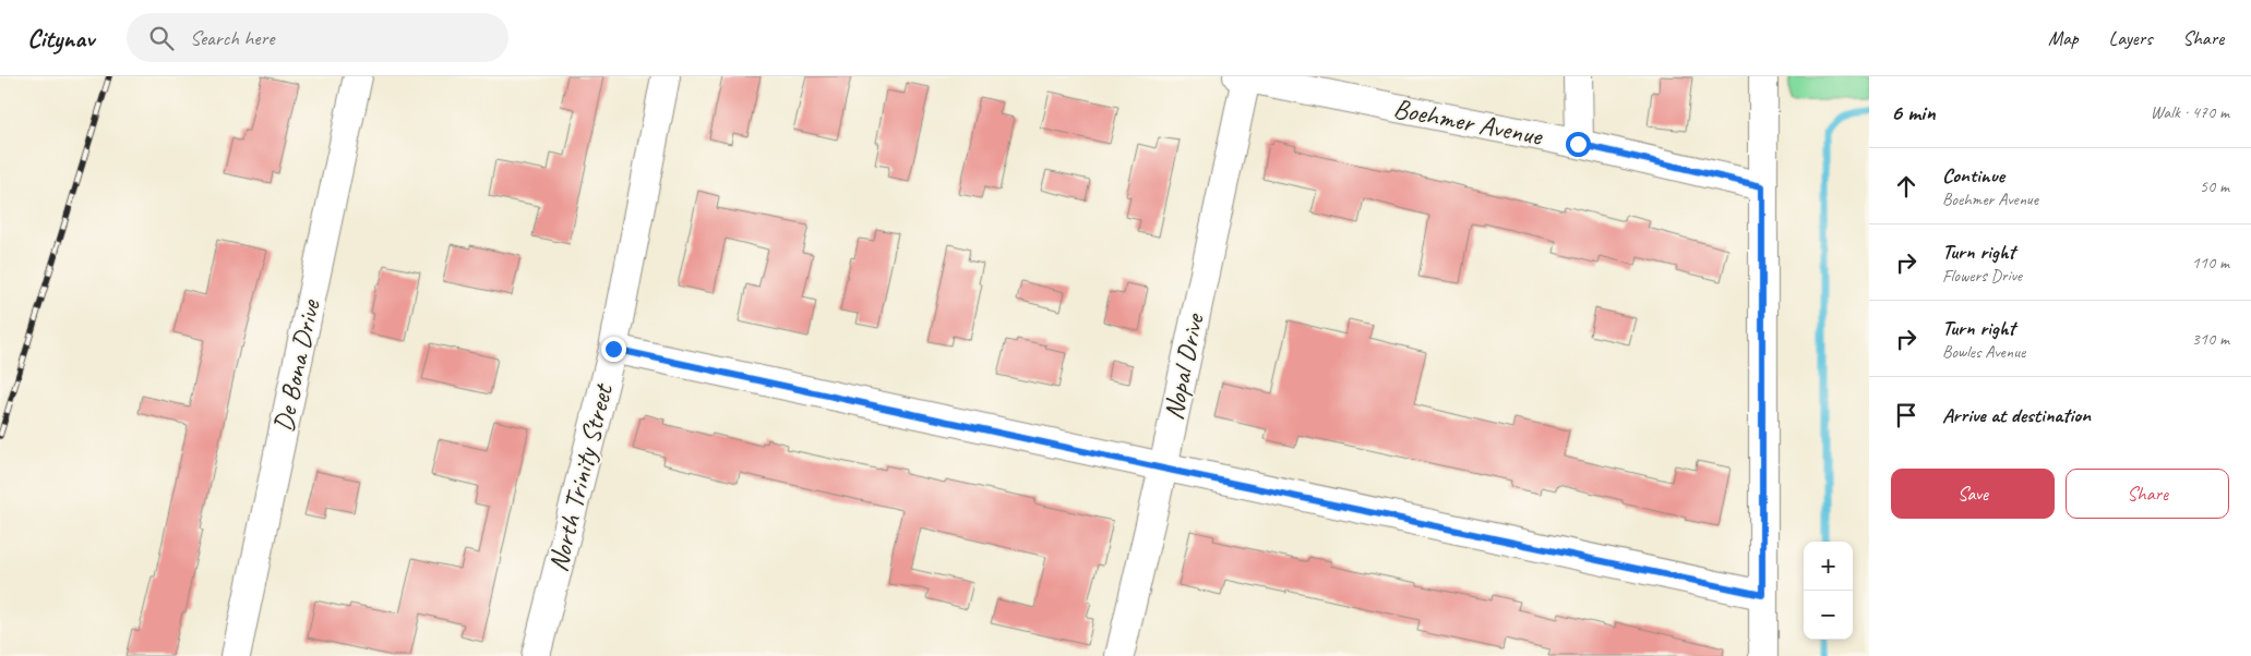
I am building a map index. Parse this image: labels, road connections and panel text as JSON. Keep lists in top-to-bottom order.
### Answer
{
  "streets": {
    "street": [
      "Boehmer Avenue",
      "De Bona Drive",
      "Nopal Drive",
      "North Trinity Street"
    ]
  },
  "crossings": [
    ["Boehmer Avenue", "Nopal Drive"]
  ],
  "page": {
    "header": "Citynav",
    "search": "Search here",
    "nav": ["Map", "Layers", "Share"],
    "heading": ["6 min", "Walk · 470 m"],
    "list": [
      ["Continue", "Boehmer Avenue", "50 m"],
      ["Turn right", "Flowers Drive", "110 m"],
      ["Turn right", "Bowles Avenue", "310 m"],
      "Arrive at destination"
    ],
    "buttons": ["Save", "Share"],
    "map_buttons": ["+", "−"]
  }
}
